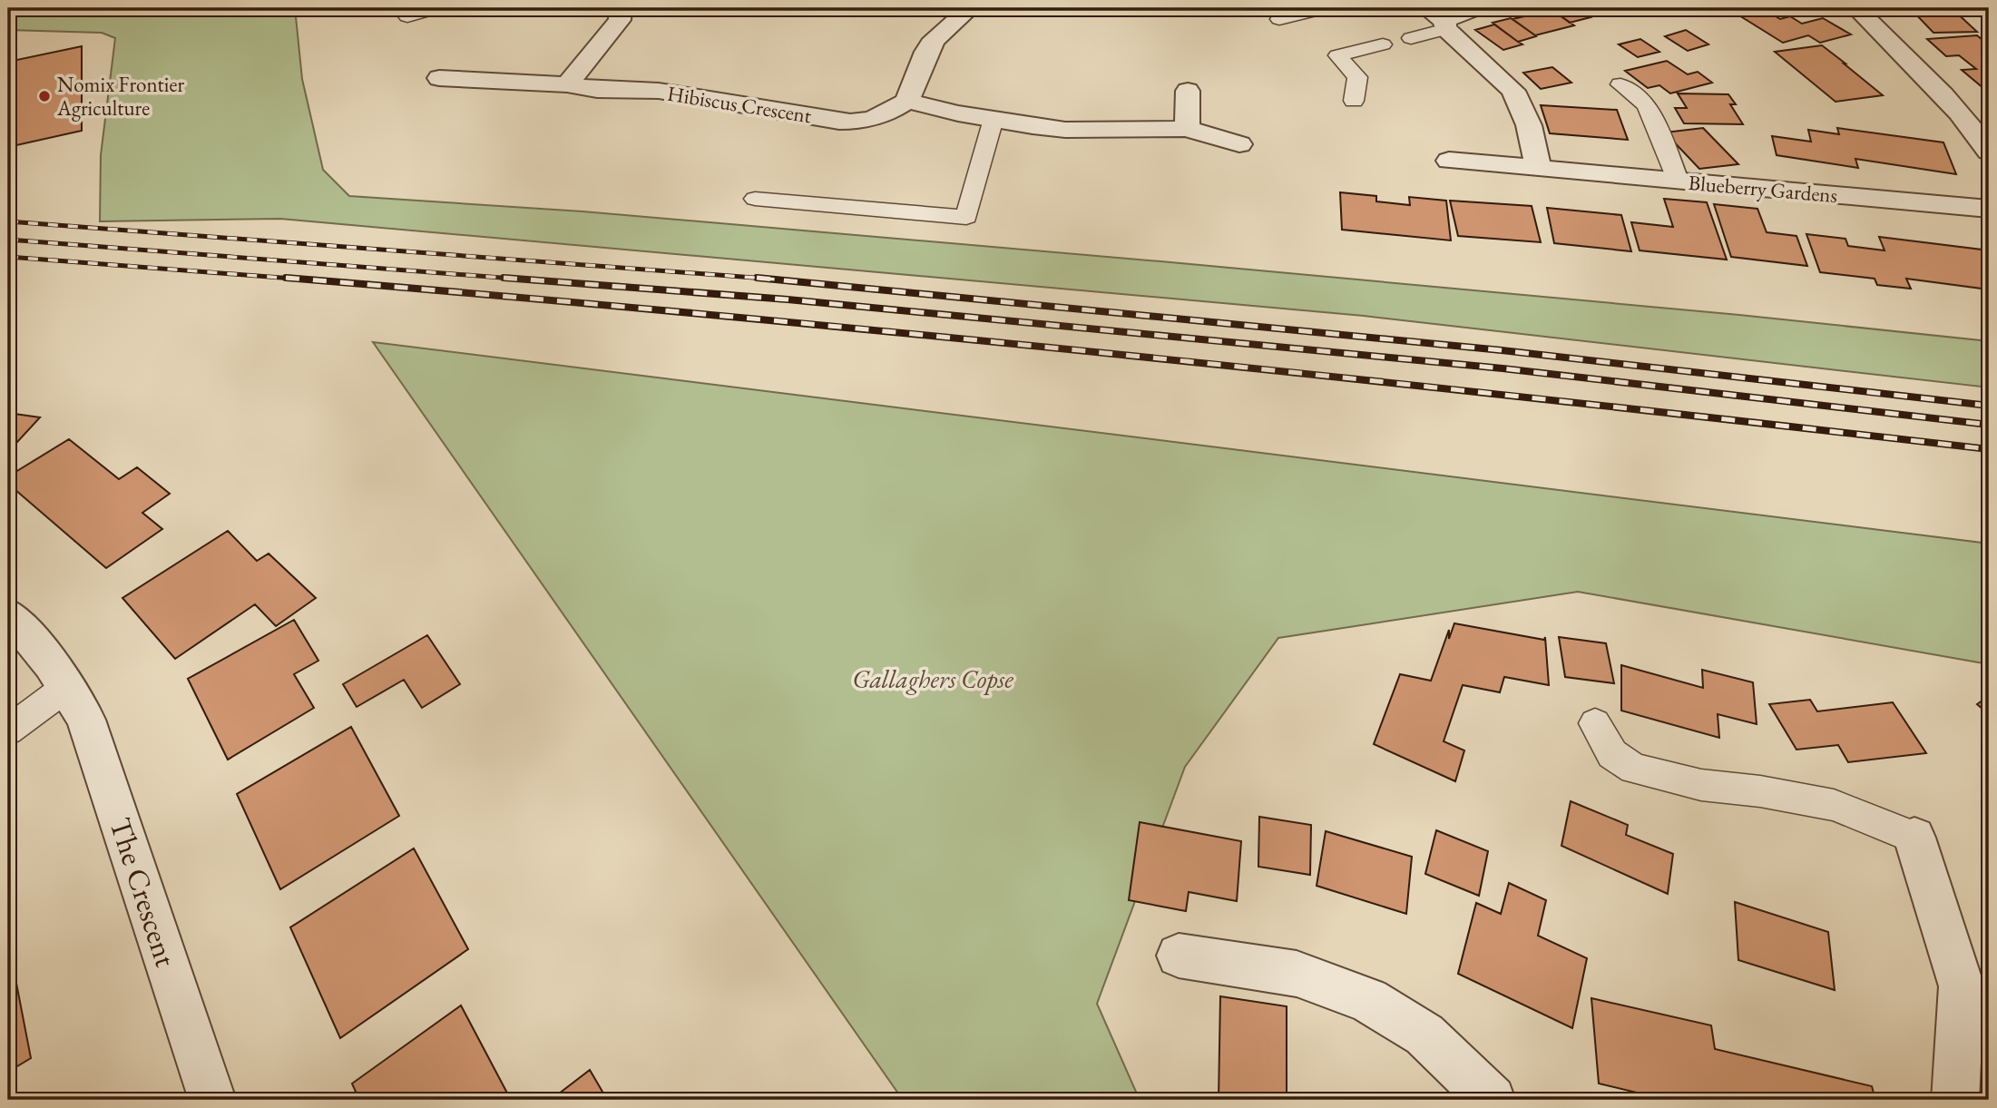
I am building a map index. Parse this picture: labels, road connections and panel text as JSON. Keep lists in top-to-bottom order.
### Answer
{
  "streets": {
    "street": ["Hibiscus Crescent", "Blueberry Gardens", "The Crescent"]
  },
  "parks": ["Gallaghers Copse"],
  "places": ["Nomix Frontier Agriculture"]
}
